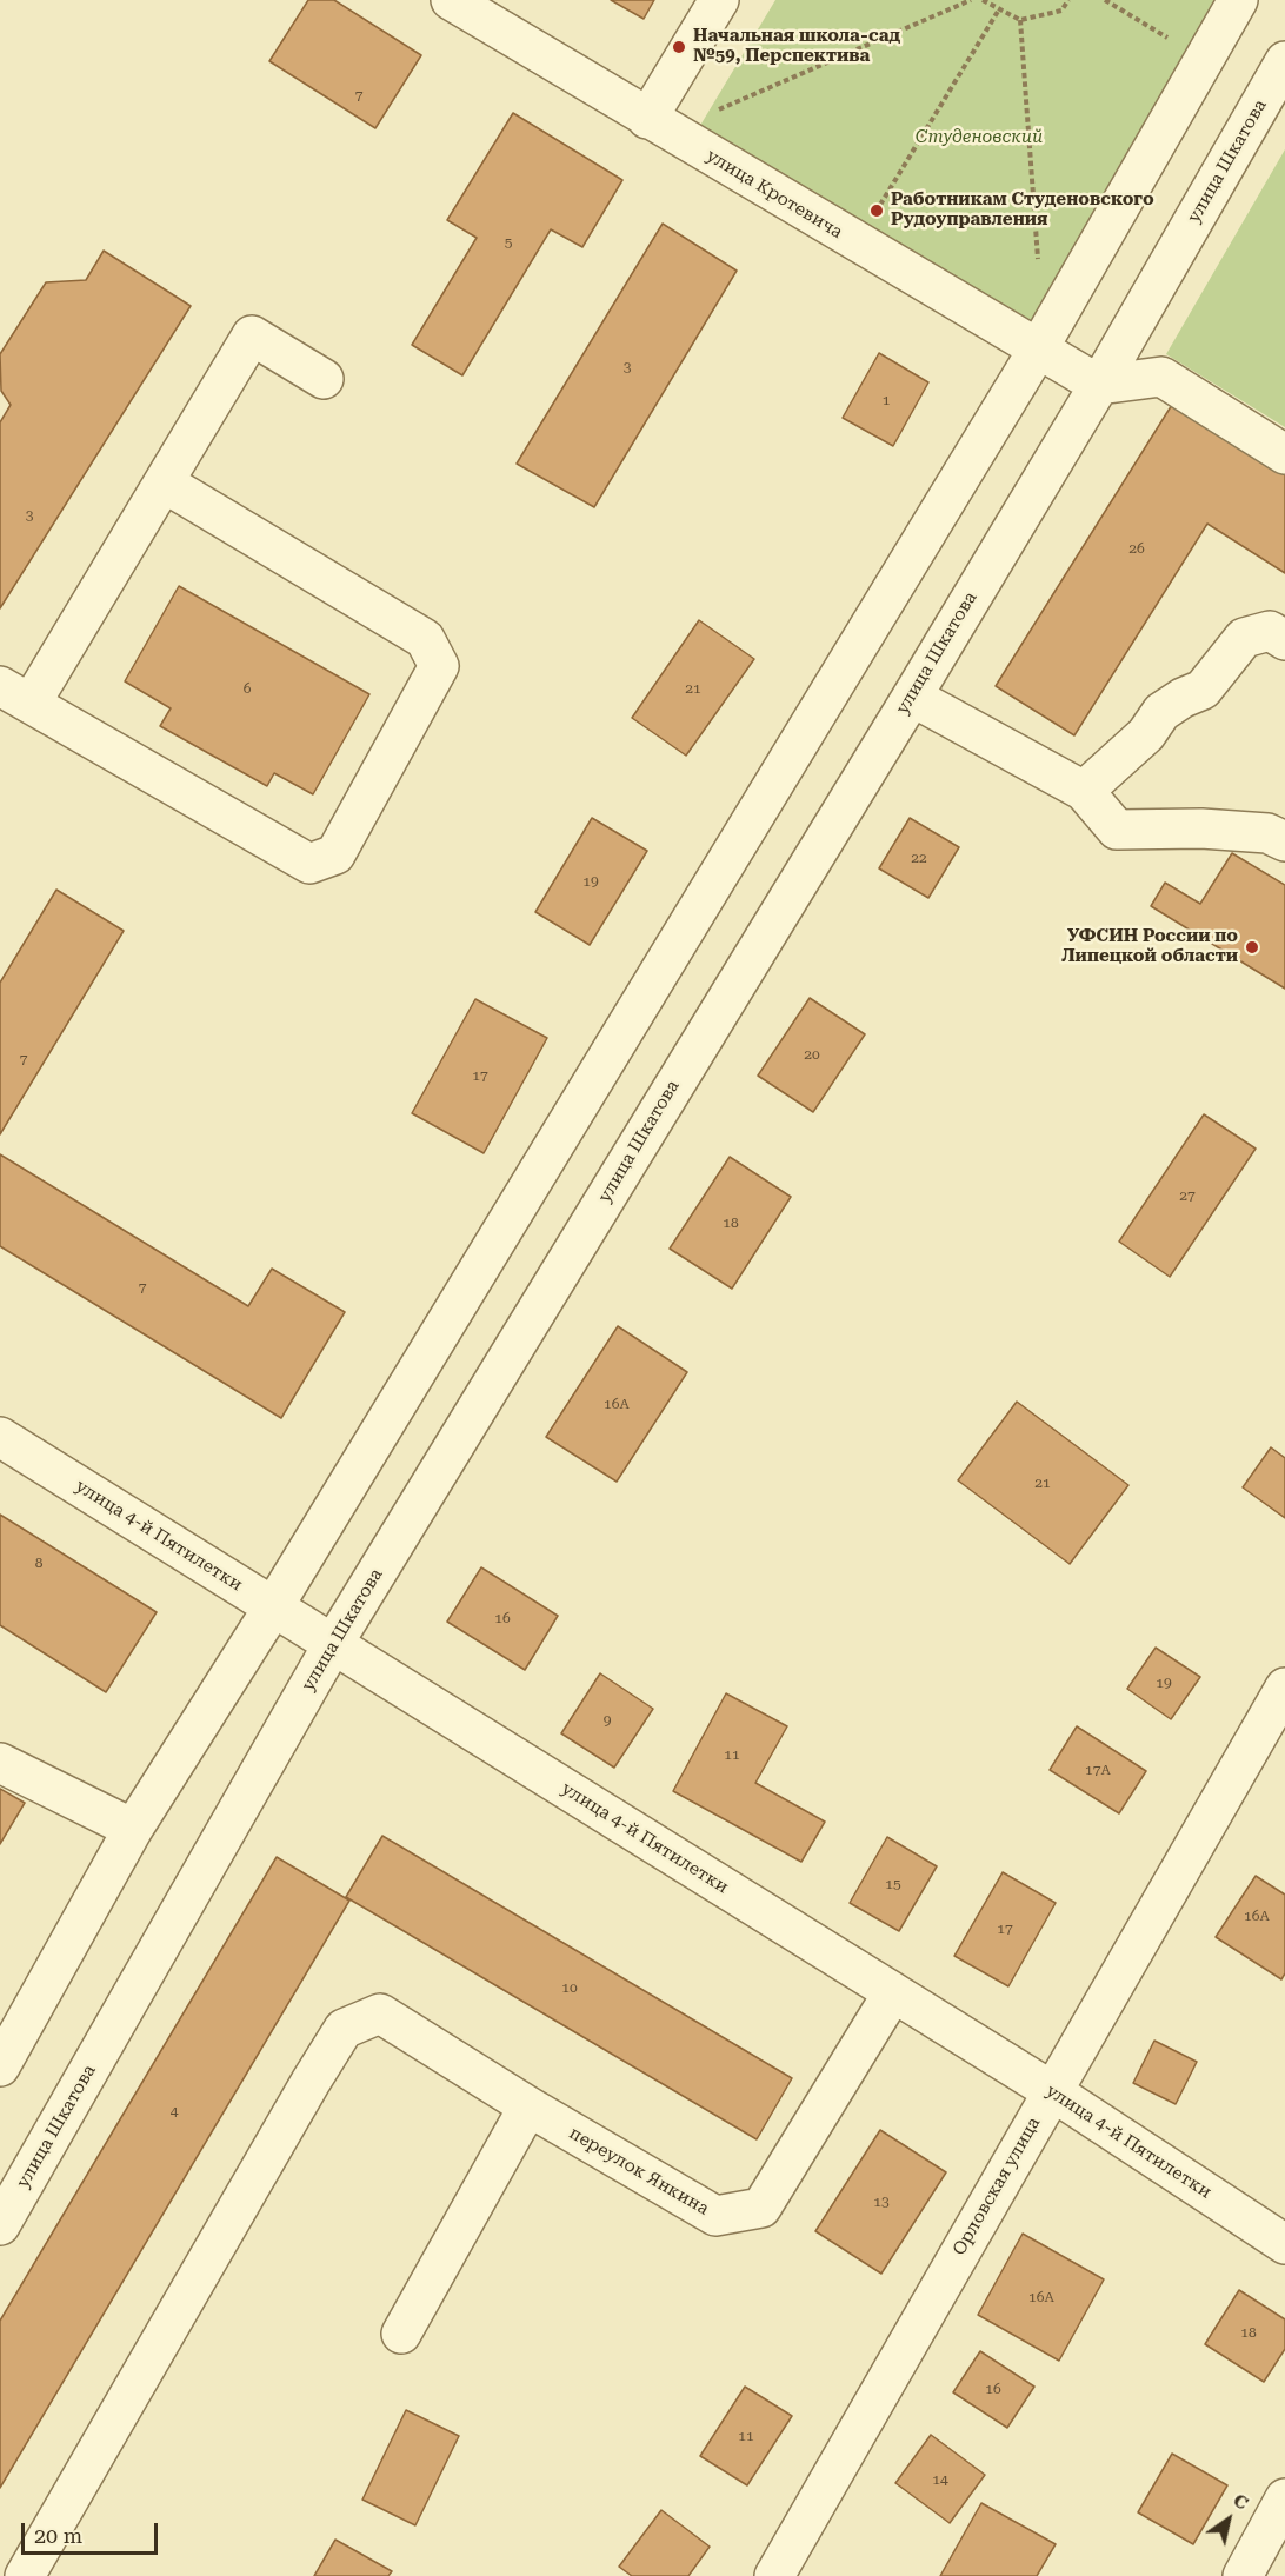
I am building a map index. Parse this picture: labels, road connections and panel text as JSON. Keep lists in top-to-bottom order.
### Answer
{
  "streets": {
    "street": [
      "улица Шкатова",
      "улица Кротевича",
      "улица 4-й Пятилетки",
      "переулок Янкина",
      "Орловская улица"
    ]
  },
  "crossings": [
    ["улица Шкатова", "улица Кротевича"],
    ["улица Шкатова", "улица 4-й Пятилетки"],
    ["улица 4-й Пятилетки", "переулок Янкина"],
    ["улица 4-й Пятилетки", "Орловская улица"]
  ],
  "parks": ["Студеновский"],
  "places": ["Начальная школа-сад №59, Перспектива", "Работникам Студеновского Рудоуправления", "УФСИН России по Липецкой области"],
  "house_numbers": [
    "7",
    "5",
    "3",
    "1",
    "3",
    "26",
    "6",
    "21",
    "22",
    "19",
    "20",
    "7",
    "17",
    "27",
    "18",
    "7",
    "16А",
    "21",
    "8",
    "16",
    "19",
    "9",
    "11",
    "17А",
    "15",
    "16А",
    "17",
    "10",
    "4",
    "13",
    "16А",
    "18",
    "16",
    "11",
    "14"
  ],
  "scale_bar": "20 m",
  "north": "top right"
}
